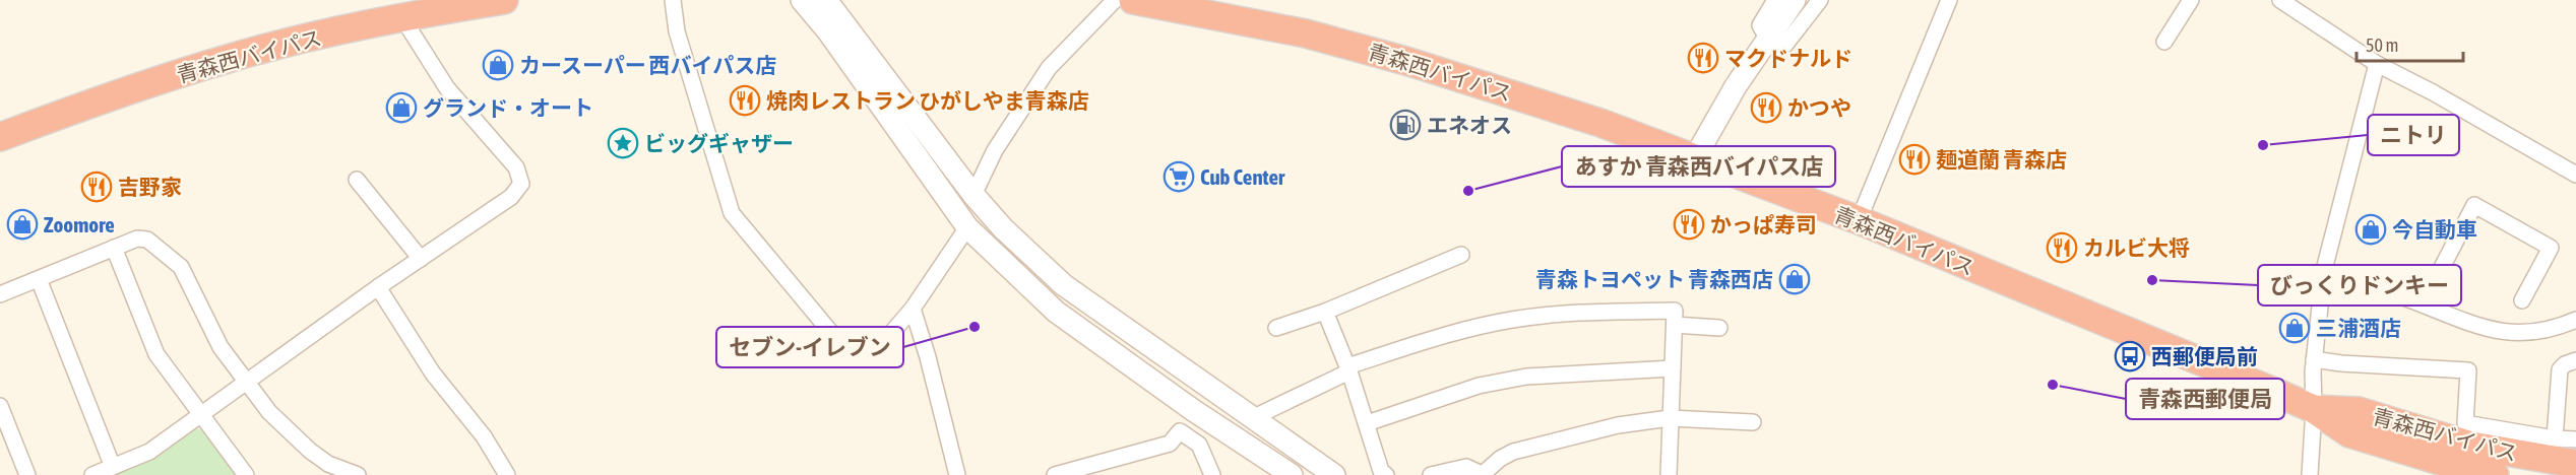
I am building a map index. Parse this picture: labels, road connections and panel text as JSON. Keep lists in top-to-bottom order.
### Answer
{
  "streets": {
    "highway": ["青森西バイパス"]
  },
  "places": {
    "restaurant": [
      "マクドナルド",
      "焼肉レストラン ひがしやま青森店",
      "かつや",
      "麺道蘭 青森店",
      "吉野家",
      "かっぱ寿司",
      "カルビ大将"
    ],
    "shop": [
      "カースーパー 西バイパス店",
      "グランド・オート",
      "Zoomore",
      "今自動車",
      "青森トヨペット 青森西店",
      "三浦酒店"
    ],
    "fuel station": ["エネオス"],
    "place": ["ビッグギャザー"],
    "other": [
      "ニトリ",
      "あすか 青森西バイパス店",
      "びっくりドンキー",
      "セブン-イレブン",
      "青森西郵便局"
    ],
    "supermarket": ["Cub Center"],
    "bus stop": ["西郵便局前"]
  },
  "scale_bar": "50 m"
}
